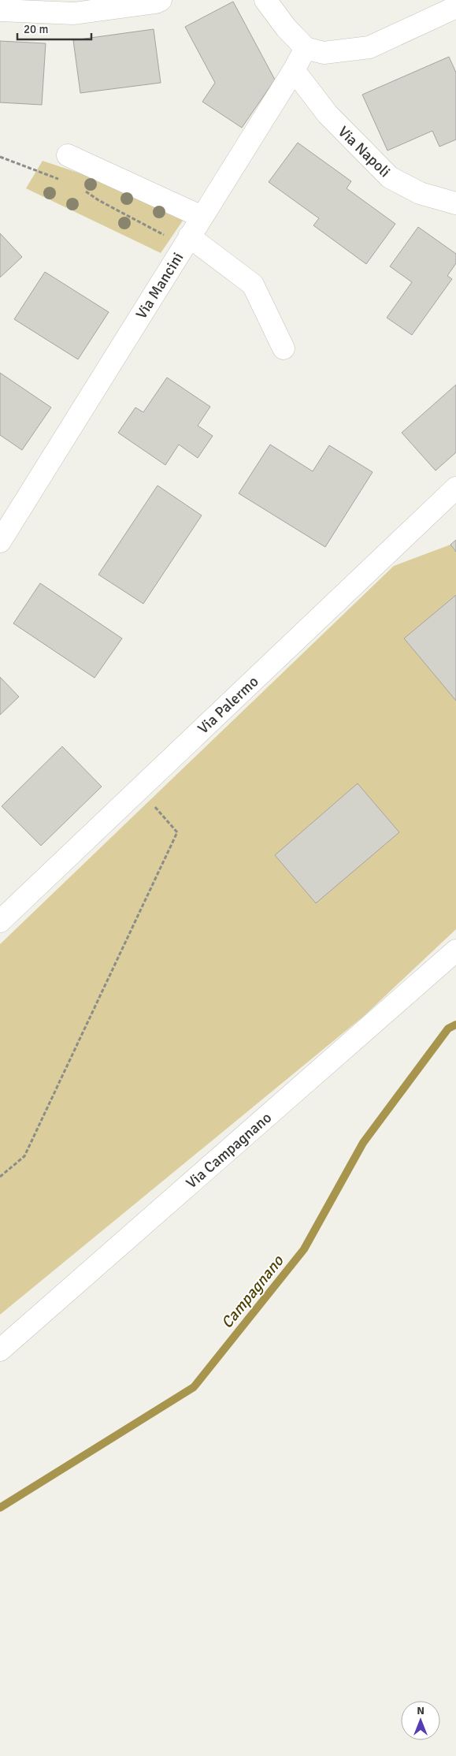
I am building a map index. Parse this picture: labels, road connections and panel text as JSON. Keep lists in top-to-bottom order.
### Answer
{
  "streets": {
    "street": [
      "Via Napoli",
      "Via Mancini",
      "Via Palermo",
      "Via Campagnano"
    ]
  },
  "crossings": [
    ["Via Napoli", "Via Mancini"]
  ],
  "water": ["Campagnano"],
  "scale_bar": "20 m",
  "north": "top"
}
